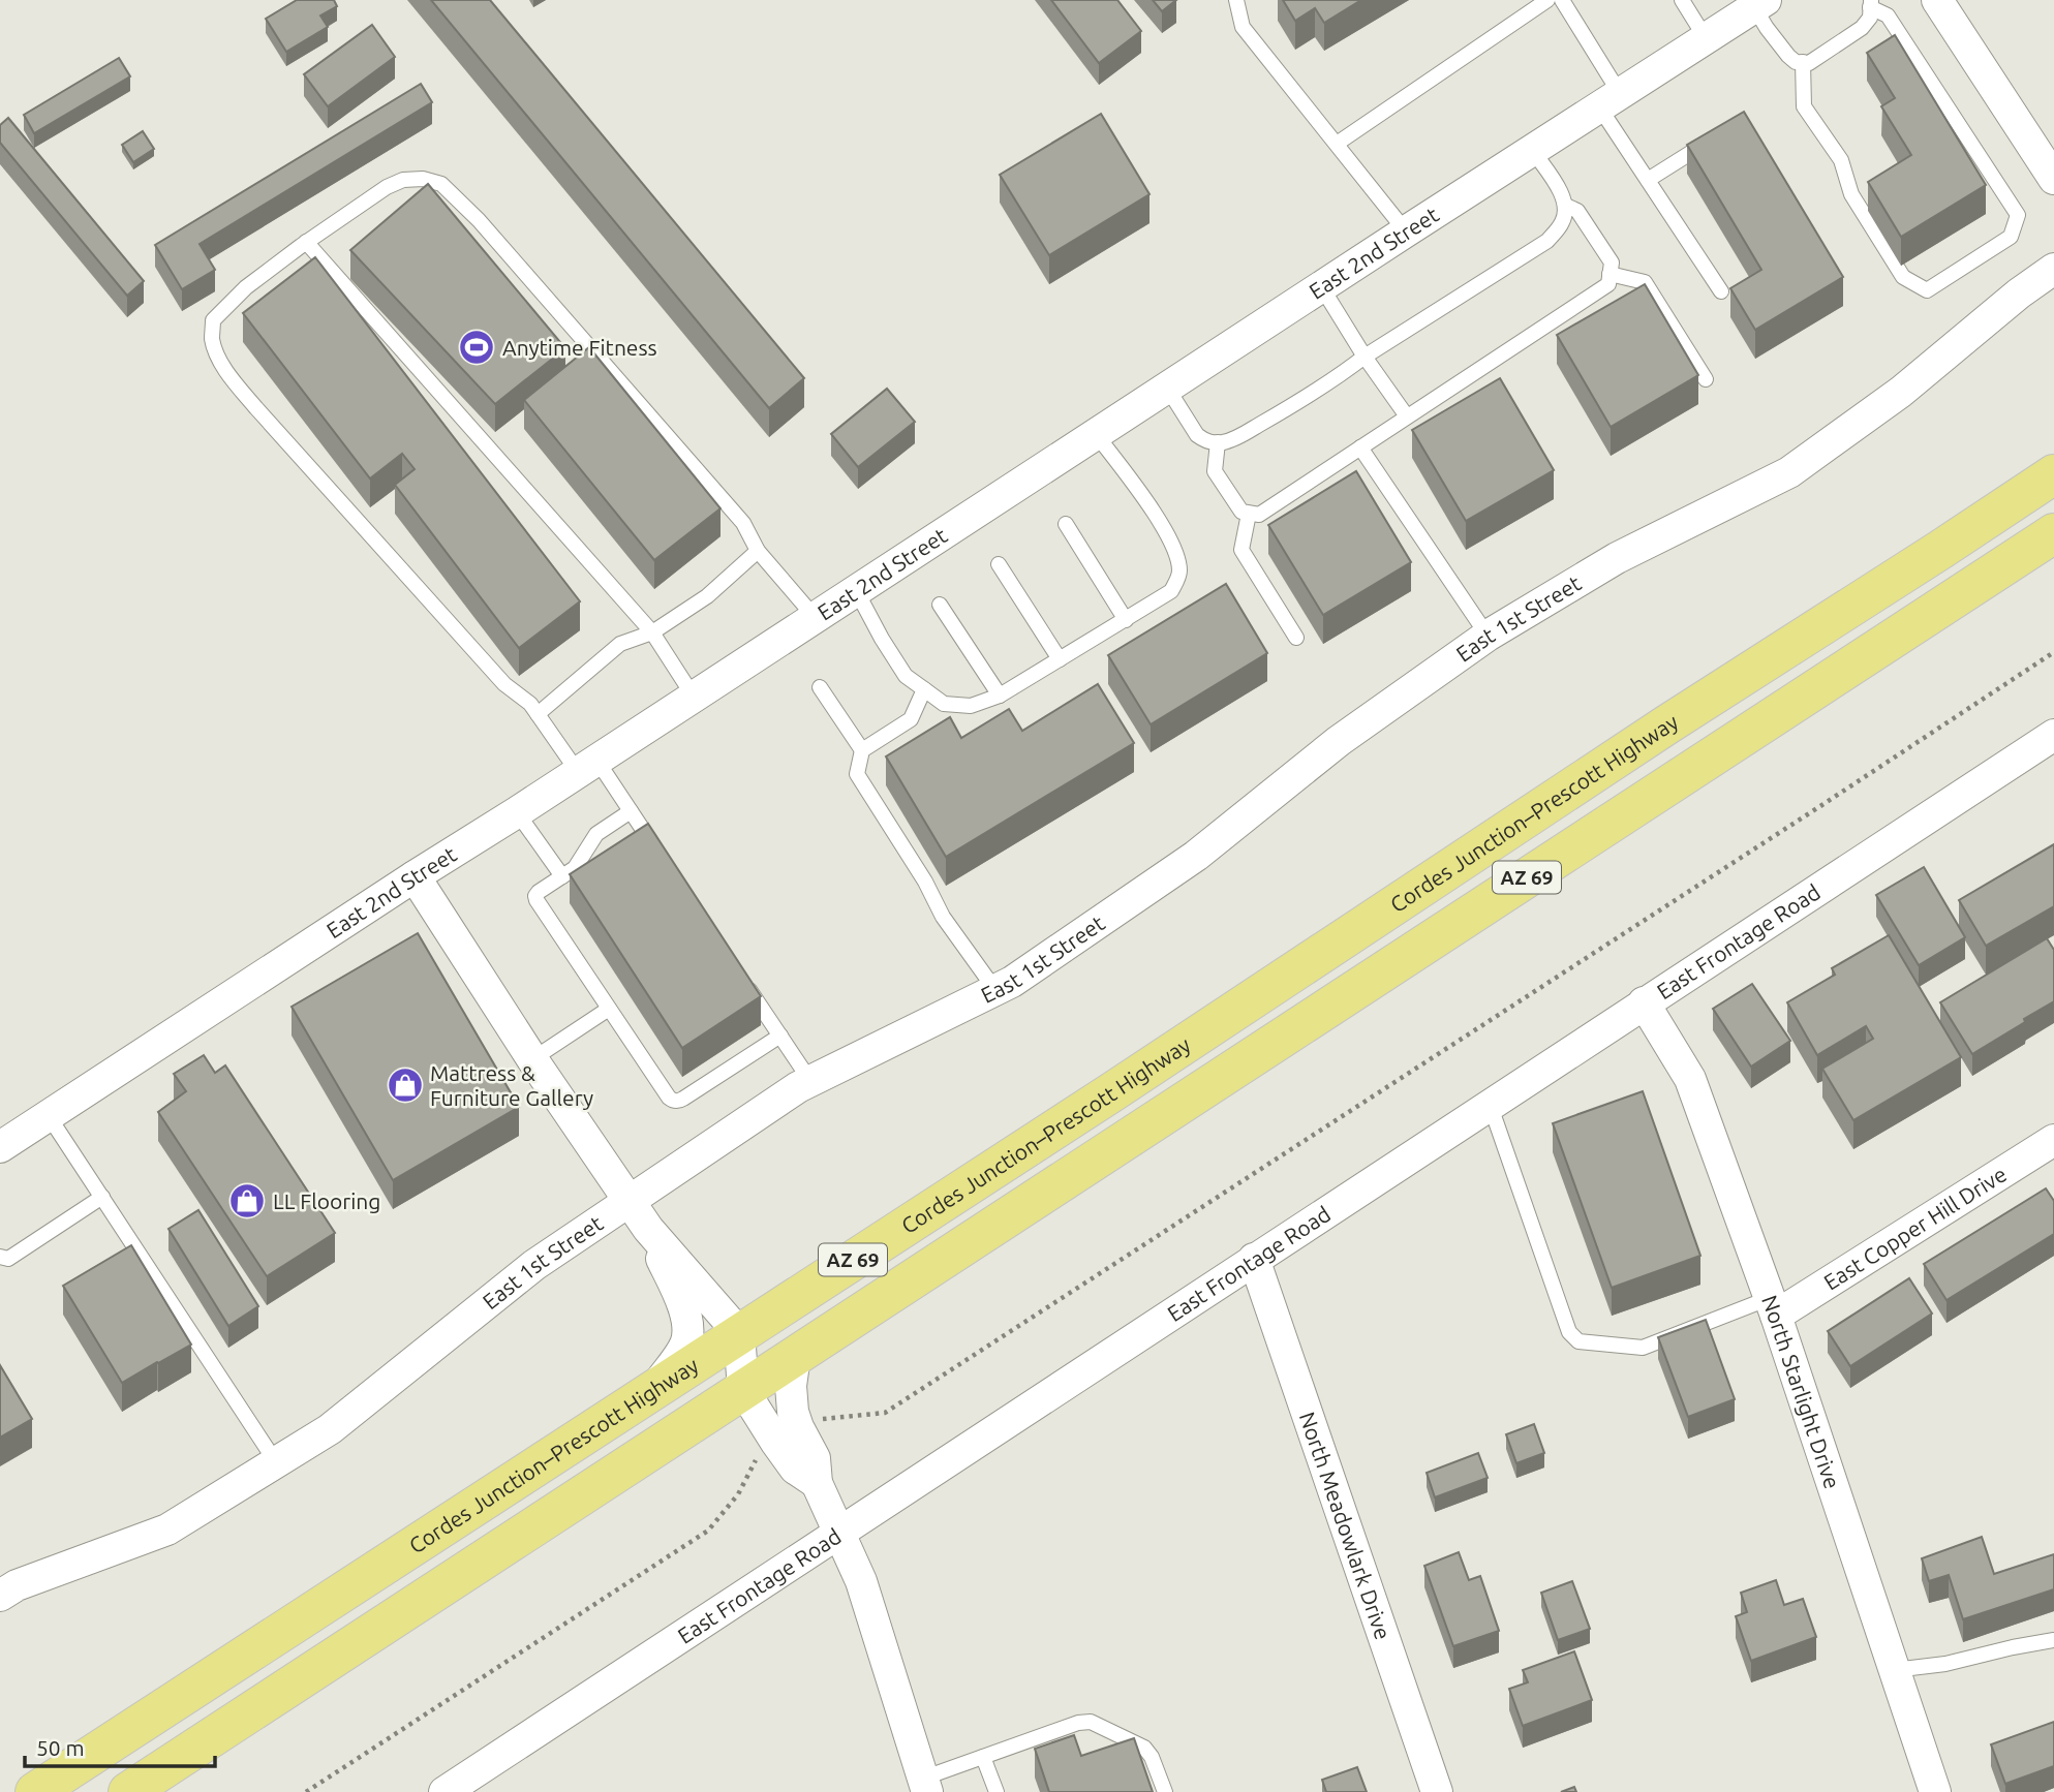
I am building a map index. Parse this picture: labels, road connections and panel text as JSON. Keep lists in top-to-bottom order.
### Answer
{
  "streets": {
    "main road": ["Cordes Junction–Prescott Highway", "AZ 69"],
    "street": [
      "East 2nd Street",
      "East 1st Street",
      "East Frontage Road",
      "East Copper Hill Drive",
      "North Starlight Drive",
      "North Meadowlark Drive"
    ]
  },
  "crossings": [
    ["East Frontage Road", "North Starlight Drive"],
    ["East Frontage Road", "North Meadowlark Drive"],
    ["East Copper Hill Drive", "North Starlight Drive"]
  ],
  "places": {
    "sports": ["Anytime Fitness"],
    "shop": ["Mattress & Furniture Gallery", "LL Flooring"]
  },
  "scale_bar": "50 m"
}
